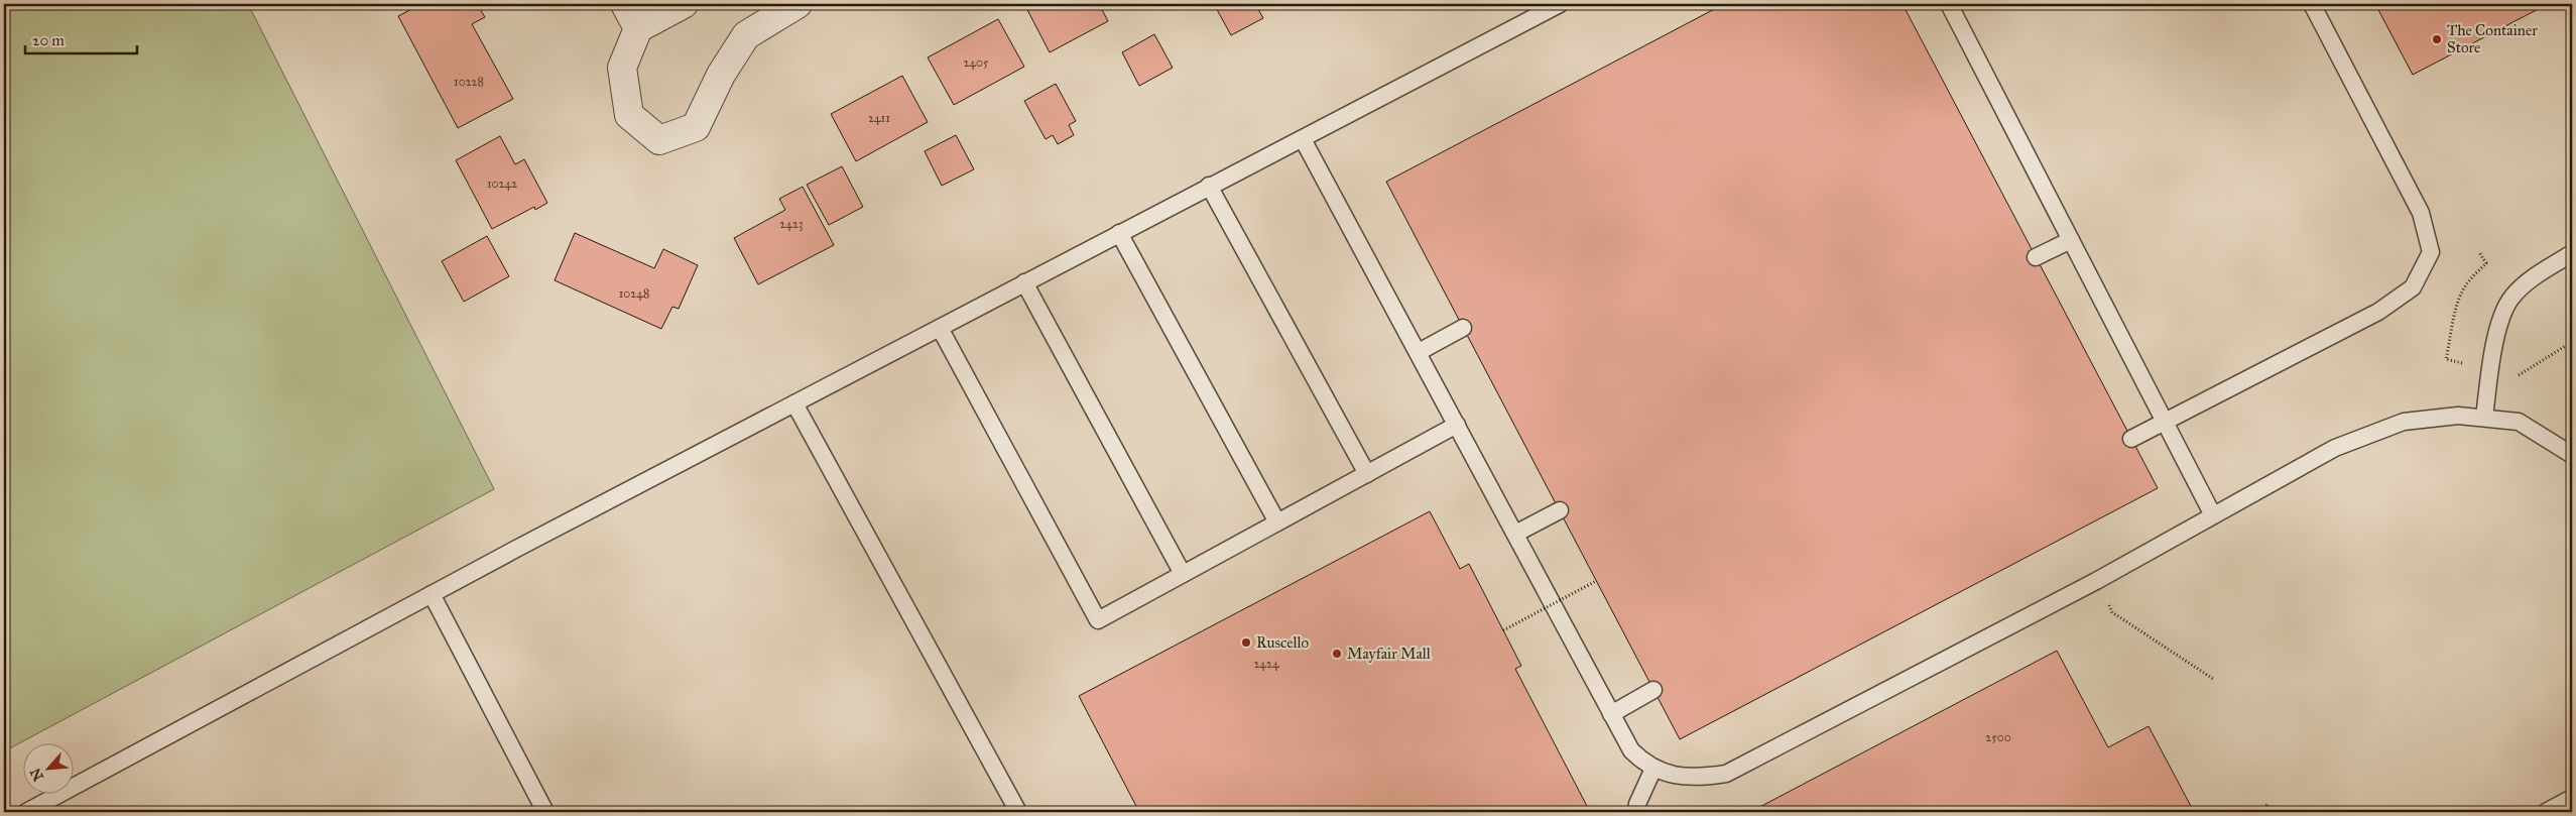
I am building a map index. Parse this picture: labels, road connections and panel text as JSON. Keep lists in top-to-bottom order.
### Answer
{
  "places": ["The Container Store", "Ruscello", "Mayfair Mall"],
  "house_numbers": [
    "2405",
    "10228",
    "2411",
    "10242",
    "2423",
    "10248",
    "2424",
    "2500"
  ],
  "scale_bar": "20 m",
  "north": "bottom left"
}
